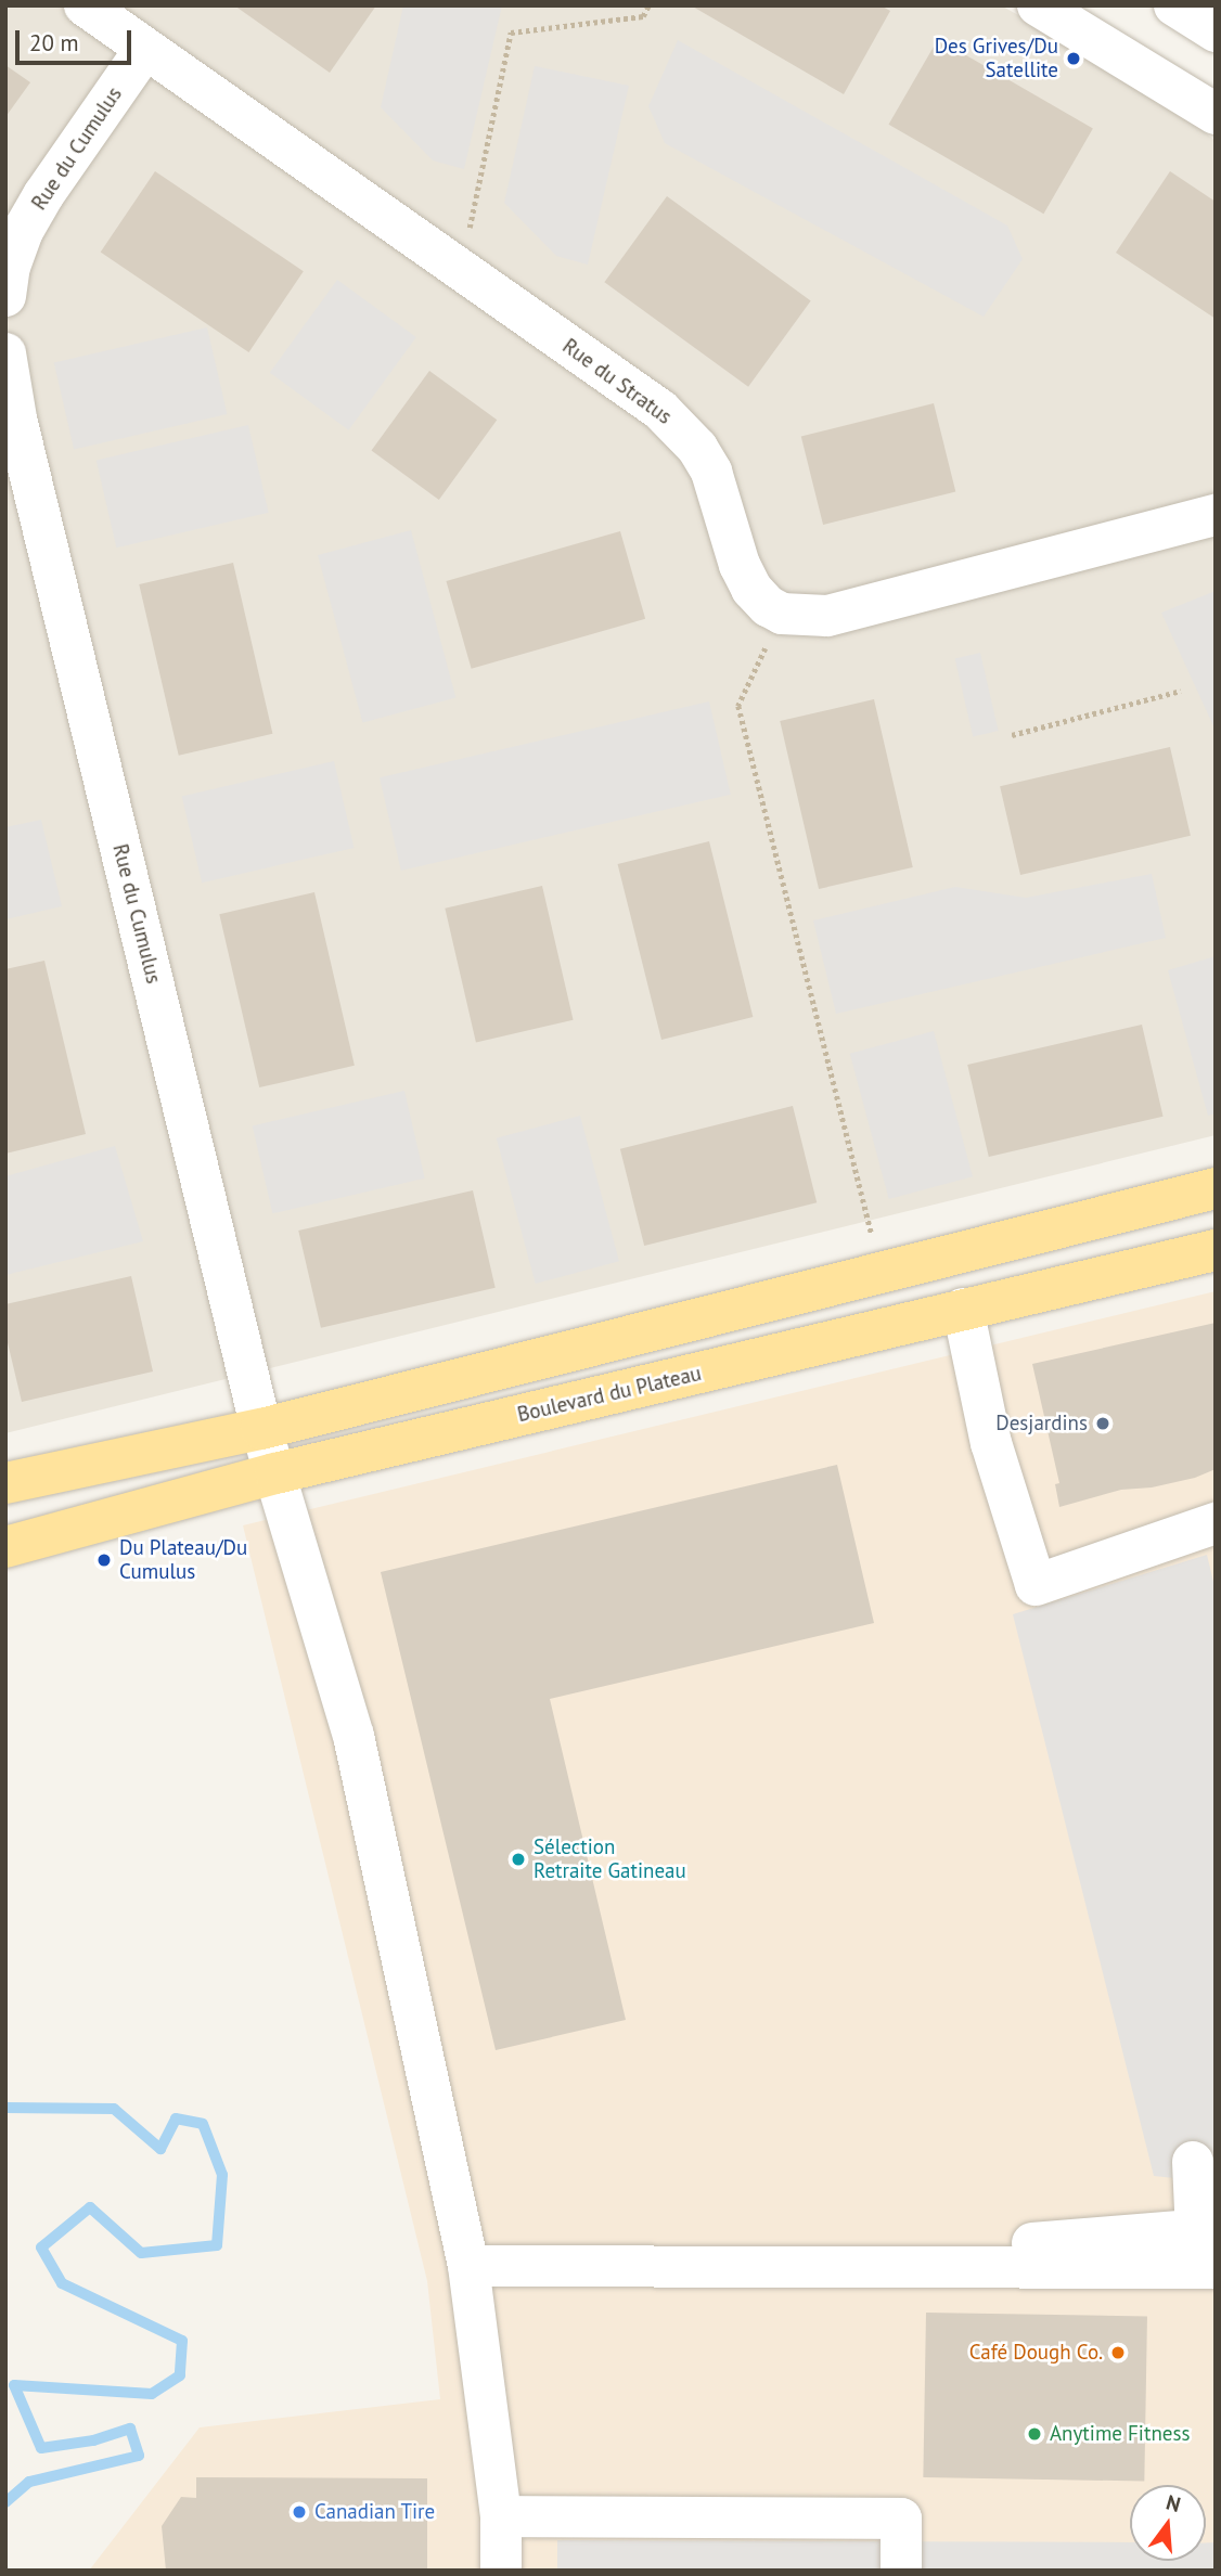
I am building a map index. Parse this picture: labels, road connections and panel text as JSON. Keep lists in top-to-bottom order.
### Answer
{
  "streets": {
    "main road": ["Boulevard du Plateau"],
    "street": ["Rue du Cumulus", "Rue du Stratus"]
  },
  "crossings": [
    ["Rue du Cumulus", "Rue du Stratus"],
    ["Rue du Cumulus", "Boulevard du Plateau"]
  ],
  "places": [
    "Des Grives/Du Satellite",
    "Desjardins",
    "Du Plateau/Du Cumulus",
    "Sélection Retraite Gatineau",
    "Café Dough Co.",
    "Anytime Fitness",
    "Canadian Tire"
  ],
  "scale_bar": "20 m",
  "north": "top"
}
